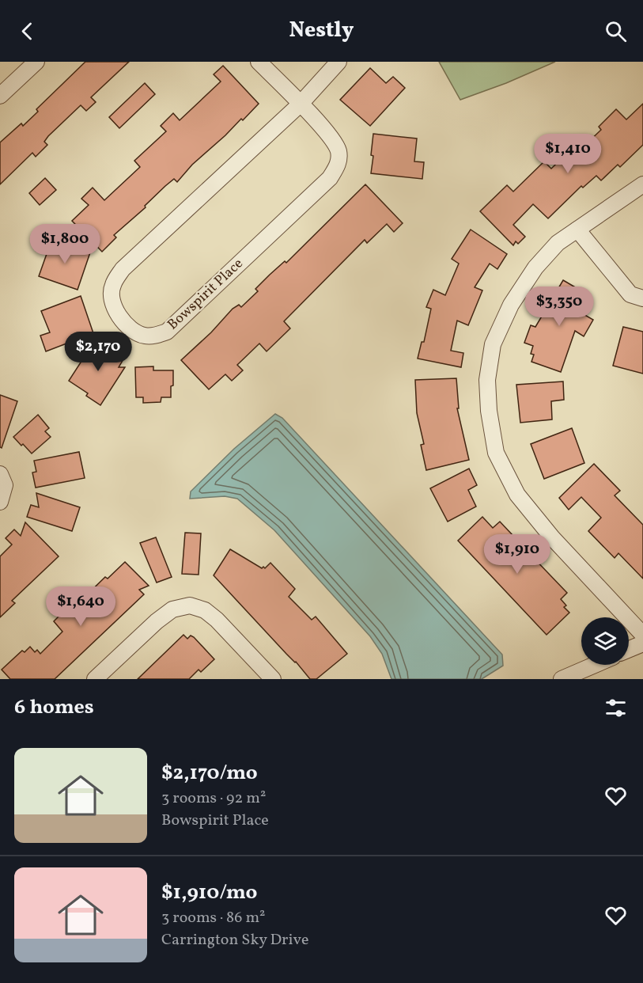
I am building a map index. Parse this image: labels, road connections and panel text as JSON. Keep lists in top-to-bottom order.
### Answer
{
  "streets": {
    "street": ["Bowspirit Place"]
  },
  "page": {
    "header": "Nestly",
    "price": [
      "$1,410",
      "$1,800",
      "$3,350",
      "$2,170",
      "$1,910",
      "$1,640"
    ],
    "heading": "6 homes",
    "list": [
      {
        "name": "$2,170/mo",
        "note": "3 rooms · 92 m² · Bowspirit Place"
      },
      {
        "name": "$1,910/mo",
        "note": "3 rooms · 86 m² · Carrington Sky Drive"
      }
    ]
  }
}
